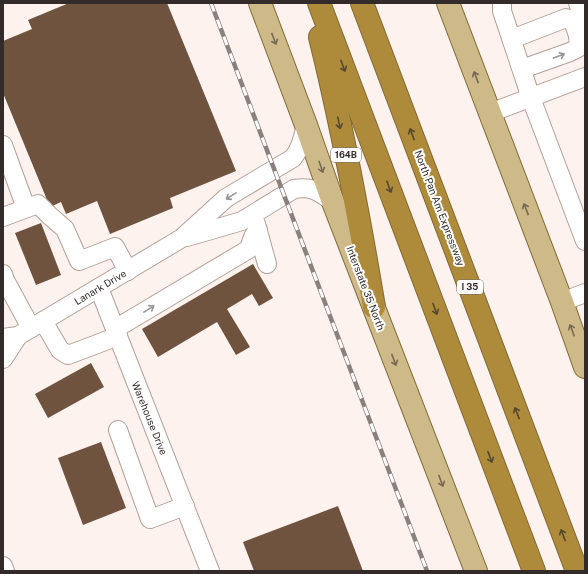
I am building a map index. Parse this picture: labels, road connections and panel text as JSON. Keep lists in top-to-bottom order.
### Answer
{
  "streets": {
    "highway": ["164B", "North Pan Am Expressway", "I 35"],
    "main road": ["Interstate 35 North"],
    "street": ["Lanark Drive", "Warehouse Drive"]
  },
  "crossings": [
    ["164B", "Interstate 35 North"],
    ["Lanark Drive", "Interstate 35 North"],
    ["Lanark Drive", "Warehouse Drive"]
  ]
}
